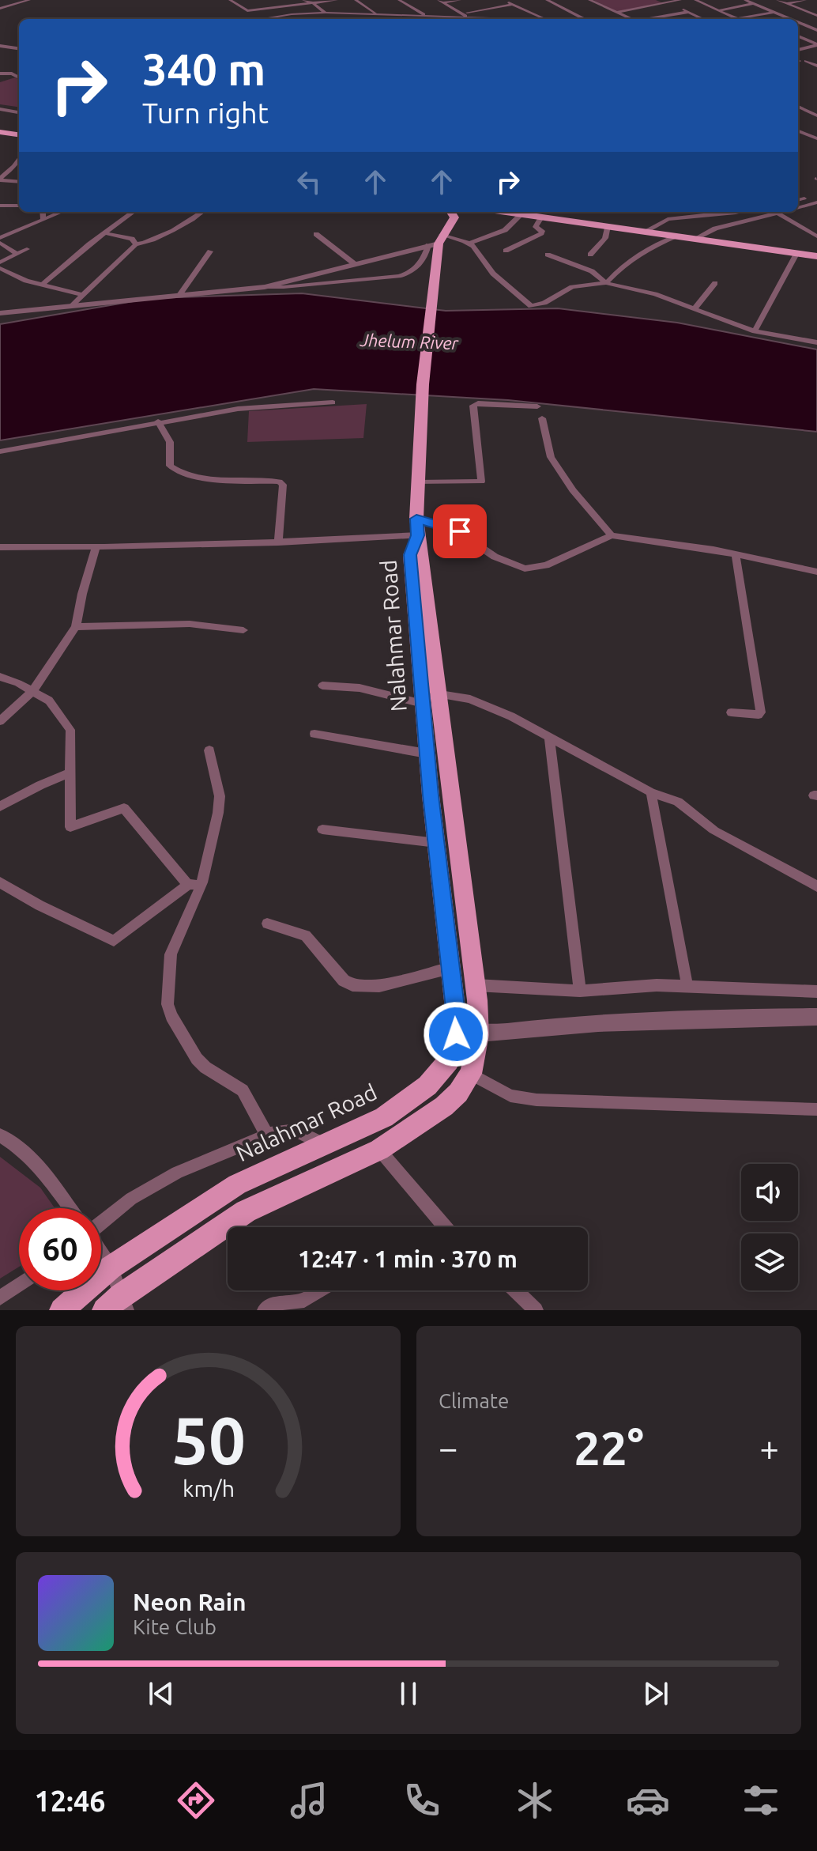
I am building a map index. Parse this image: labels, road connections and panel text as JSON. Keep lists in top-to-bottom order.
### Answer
{
  "streets": {
    "main road": ["Nalahmar Road"]
  },
  "water": ["Jhelum River"],
  "page": {
    "turn": ["340 m", "Turn right"],
    "limit": "60",
    "trip": "12:47 · 1 min · 370 m",
    "tile": "Climate",
    "heat": ["−", "22°", "+"],
    "song": ["Neon Rain", "Kite Club"],
    "tabs": "12:46",
    "gauge": ["50", "km/h"]
  }
}
